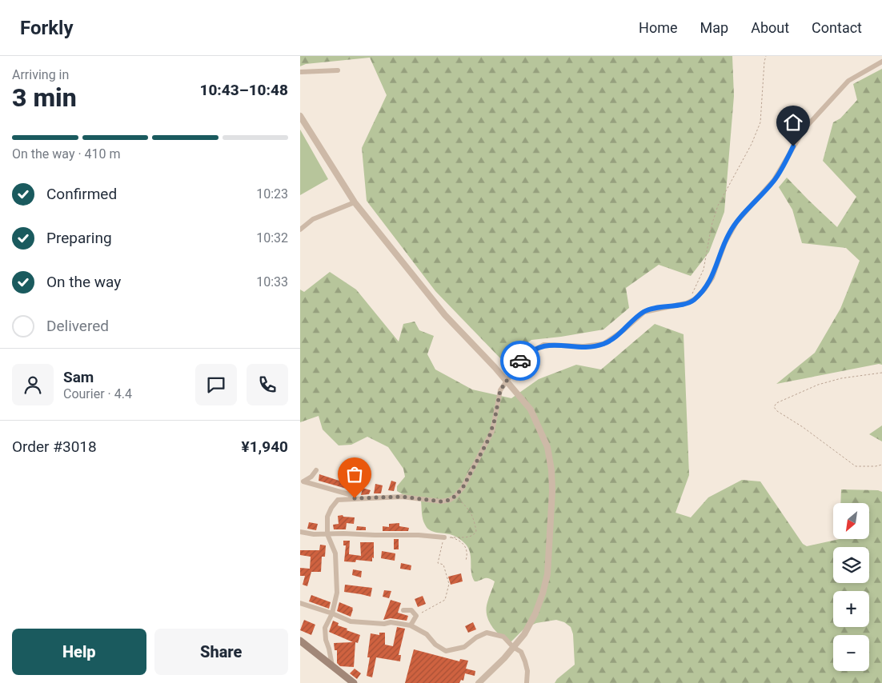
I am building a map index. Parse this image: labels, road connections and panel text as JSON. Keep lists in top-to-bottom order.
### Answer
{
  "north": "bottom left",
  "page": {
    "header": "Forkly",
    "nav": [
      "Home",
      "Map",
      "About",
      "Contact"
    ],
    "heading": ["3 min", "Arriving in", "10:43–10:48"],
    "panel": [
      "Sam",
      "Courier · 4.4",
      "Order #3018",
      "¥1,940"
    ],
    "bar": "On the way · 410 m",
    "list": [
      ["Confirmed", "10:23"],
      ["Preparing", "10:32"],
      ["On the way", "10:33"],
      "Delivered"
    ],
    "map_buttons": ["+", "−"],
    "buttons": ["Help", "Share"]
  }
}
